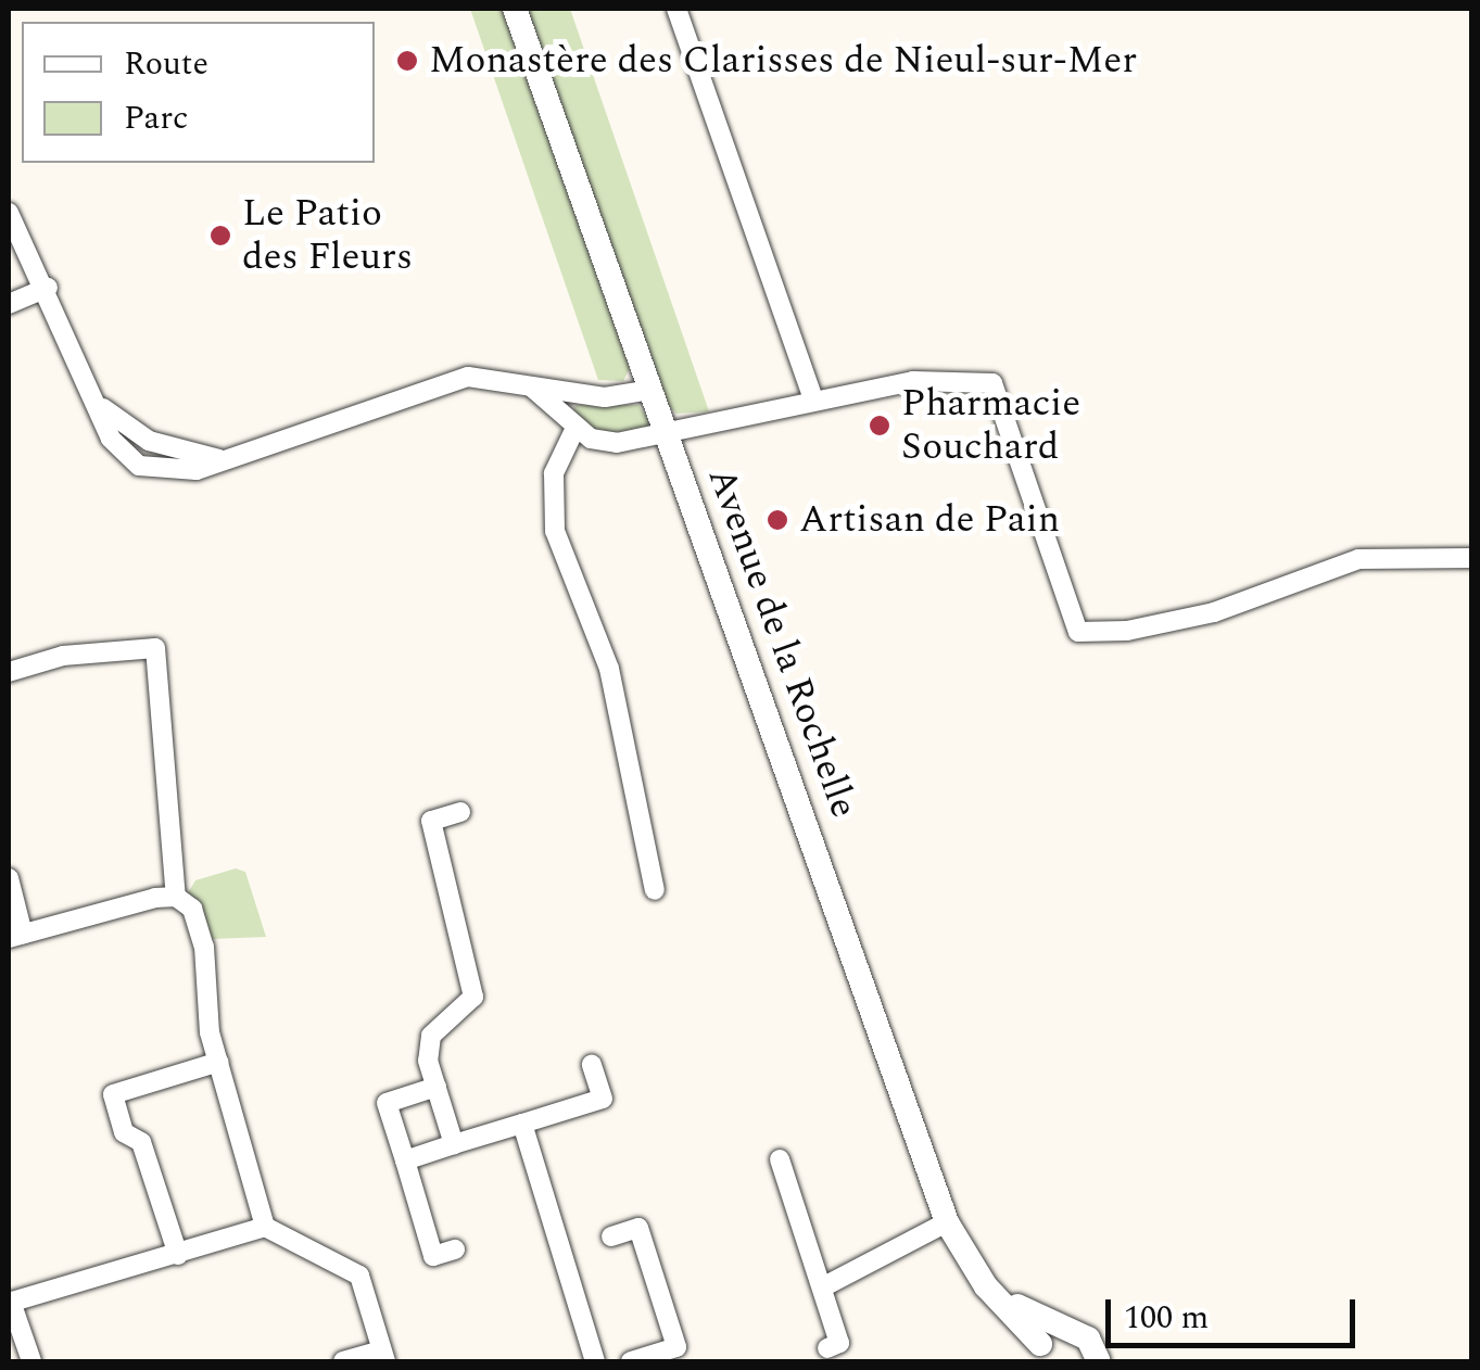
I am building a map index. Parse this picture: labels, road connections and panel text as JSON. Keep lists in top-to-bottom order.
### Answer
{
  "streets": {
    "street": ["Avenue de la Rochelle"]
  },
  "places": [
    "Monastère des Clarisses de Nieul-sur-Mer",
    "Le Patio des Fleurs",
    "Pharmacie Souchard",
    "Artisan de Pain"
  ],
  "legend": ["Route", "Parc"],
  "scale_bar": "100 m"
}
